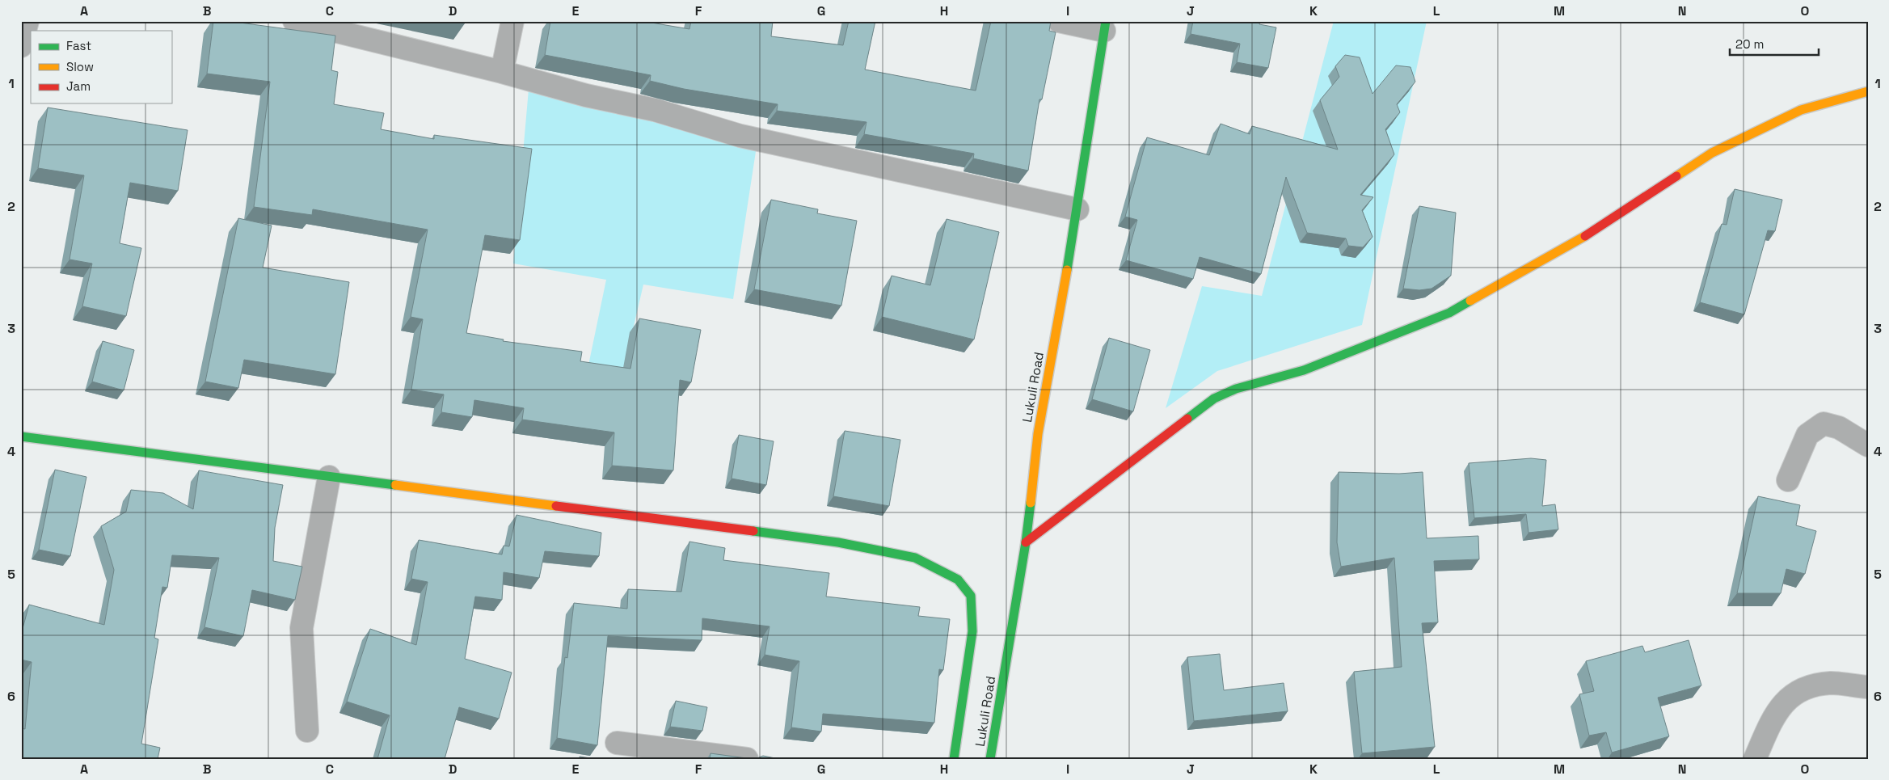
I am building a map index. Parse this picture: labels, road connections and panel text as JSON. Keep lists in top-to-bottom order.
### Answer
{
  "streets": {
    "street": ["Lukuli Road"]
  },
  "legend": ["Fast", "Slow", "Jam"],
  "scale_bar": "20 m",
  "grid": {
    "columns": [
      "A",
      "B",
      "C",
      "D",
      "E",
      "F",
      "G",
      "H",
      "I",
      "J",
      "K",
      "L",
      "M",
      "N",
      "O"
    ],
    "rows": [
      "1",
      "2",
      "3",
      "4",
      "5",
      "6"
    ]
  }
}
